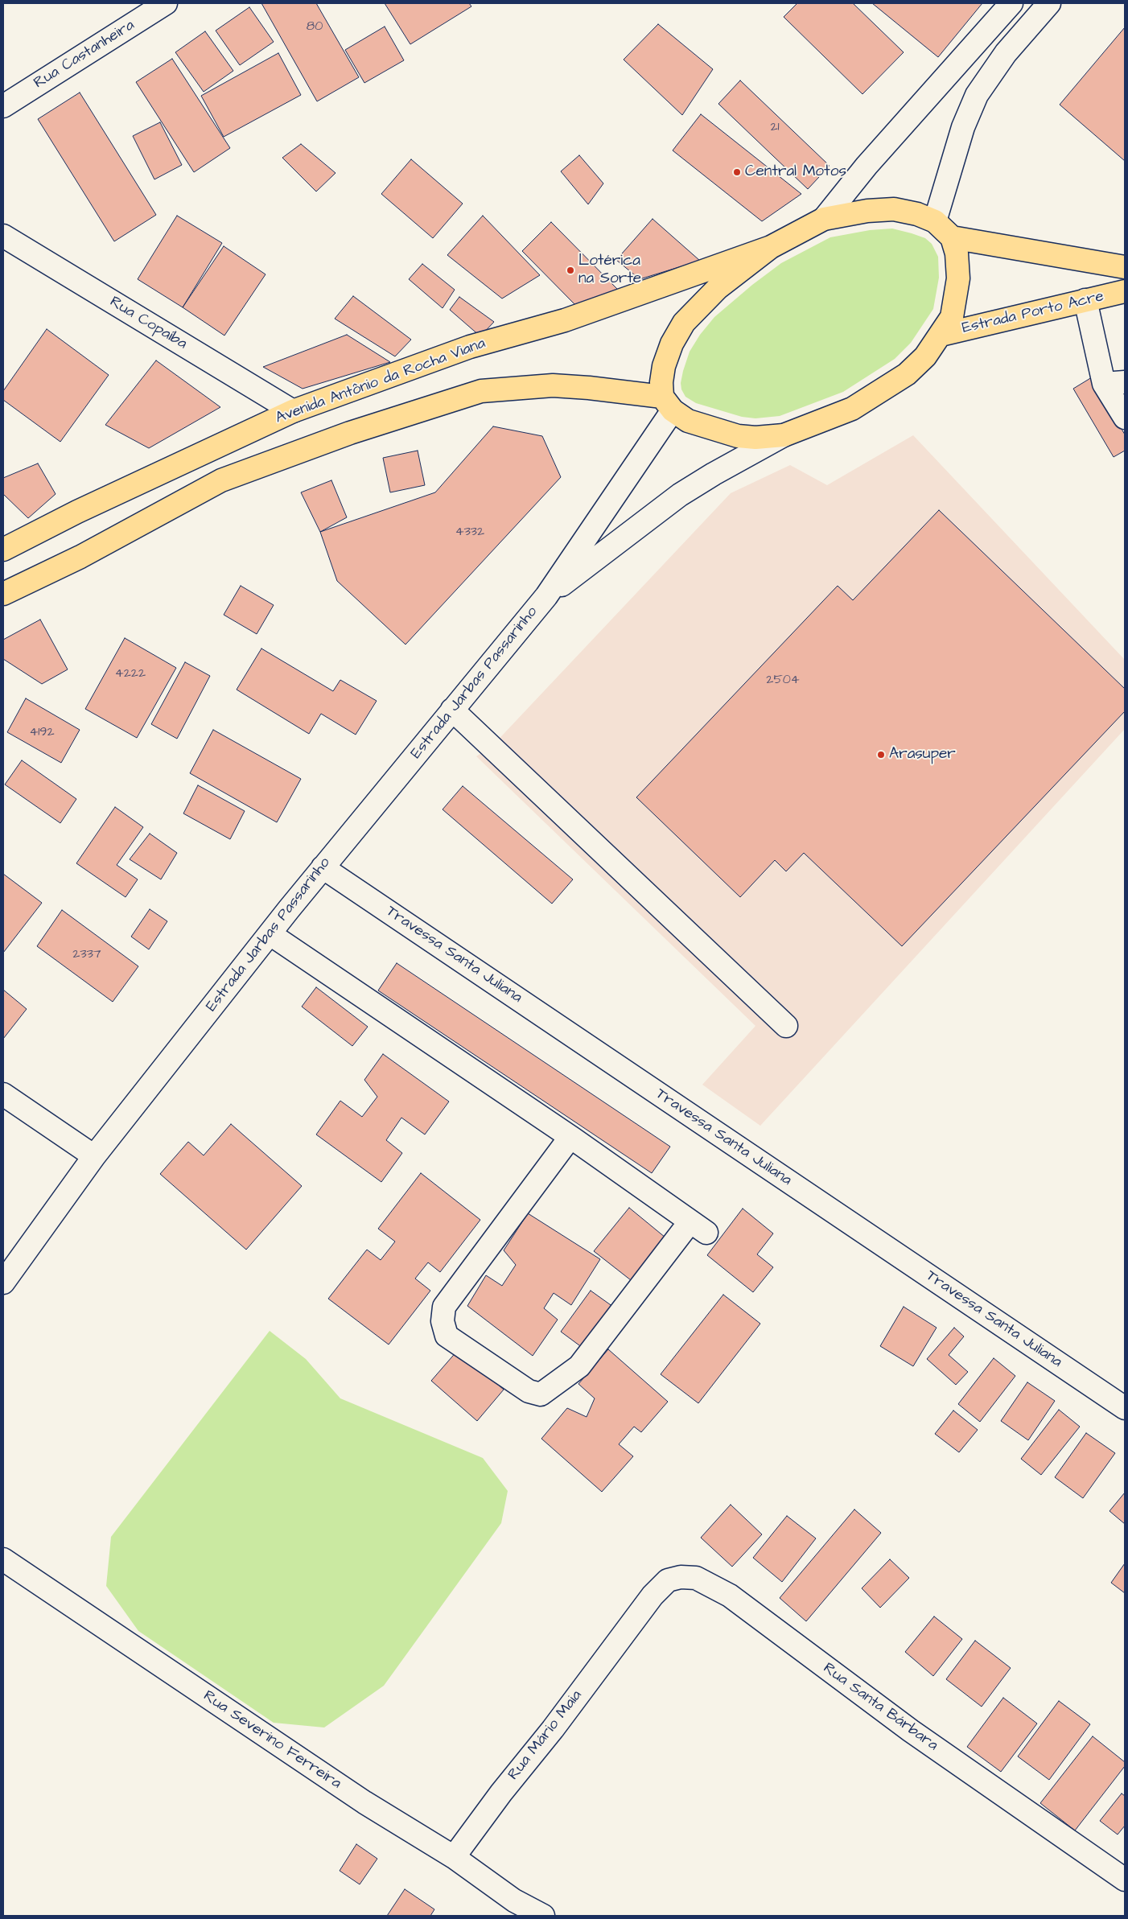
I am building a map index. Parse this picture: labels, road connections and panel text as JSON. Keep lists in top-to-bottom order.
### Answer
{
  "streets": {
    "main road": ["Estrada Porto Acre", "Avenida Antônio da Rocha Viana"],
    "street": [
      "Rua Castanheira",
      "Rua Copaíba",
      "Estrada Jarbas Passarinho",
      "Travessa Santa Juliana",
      "Rua Santa Bárbara",
      "Rua Mário Maia",
      "Rua Severino Ferreira"
    ]
  },
  "crossings": [
    ["Rua Copaíba", "Avenida Antônio da Rocha Viana"],
    ["Estrada Jarbas Passarinho", "Travessa Santa Juliana"],
    ["Rua Santa Bárbara", "Rua Mário Maia"],
    ["Rua Mário Maia", "Rua Severino Ferreira"]
  ],
  "places": ["Central Motos", "Lotérica na Sorte", "Arasuper"],
  "house_numbers": [
    "80",
    "21",
    "4332",
    "4222",
    "2504",
    "4192",
    "2337"
  ]
}
